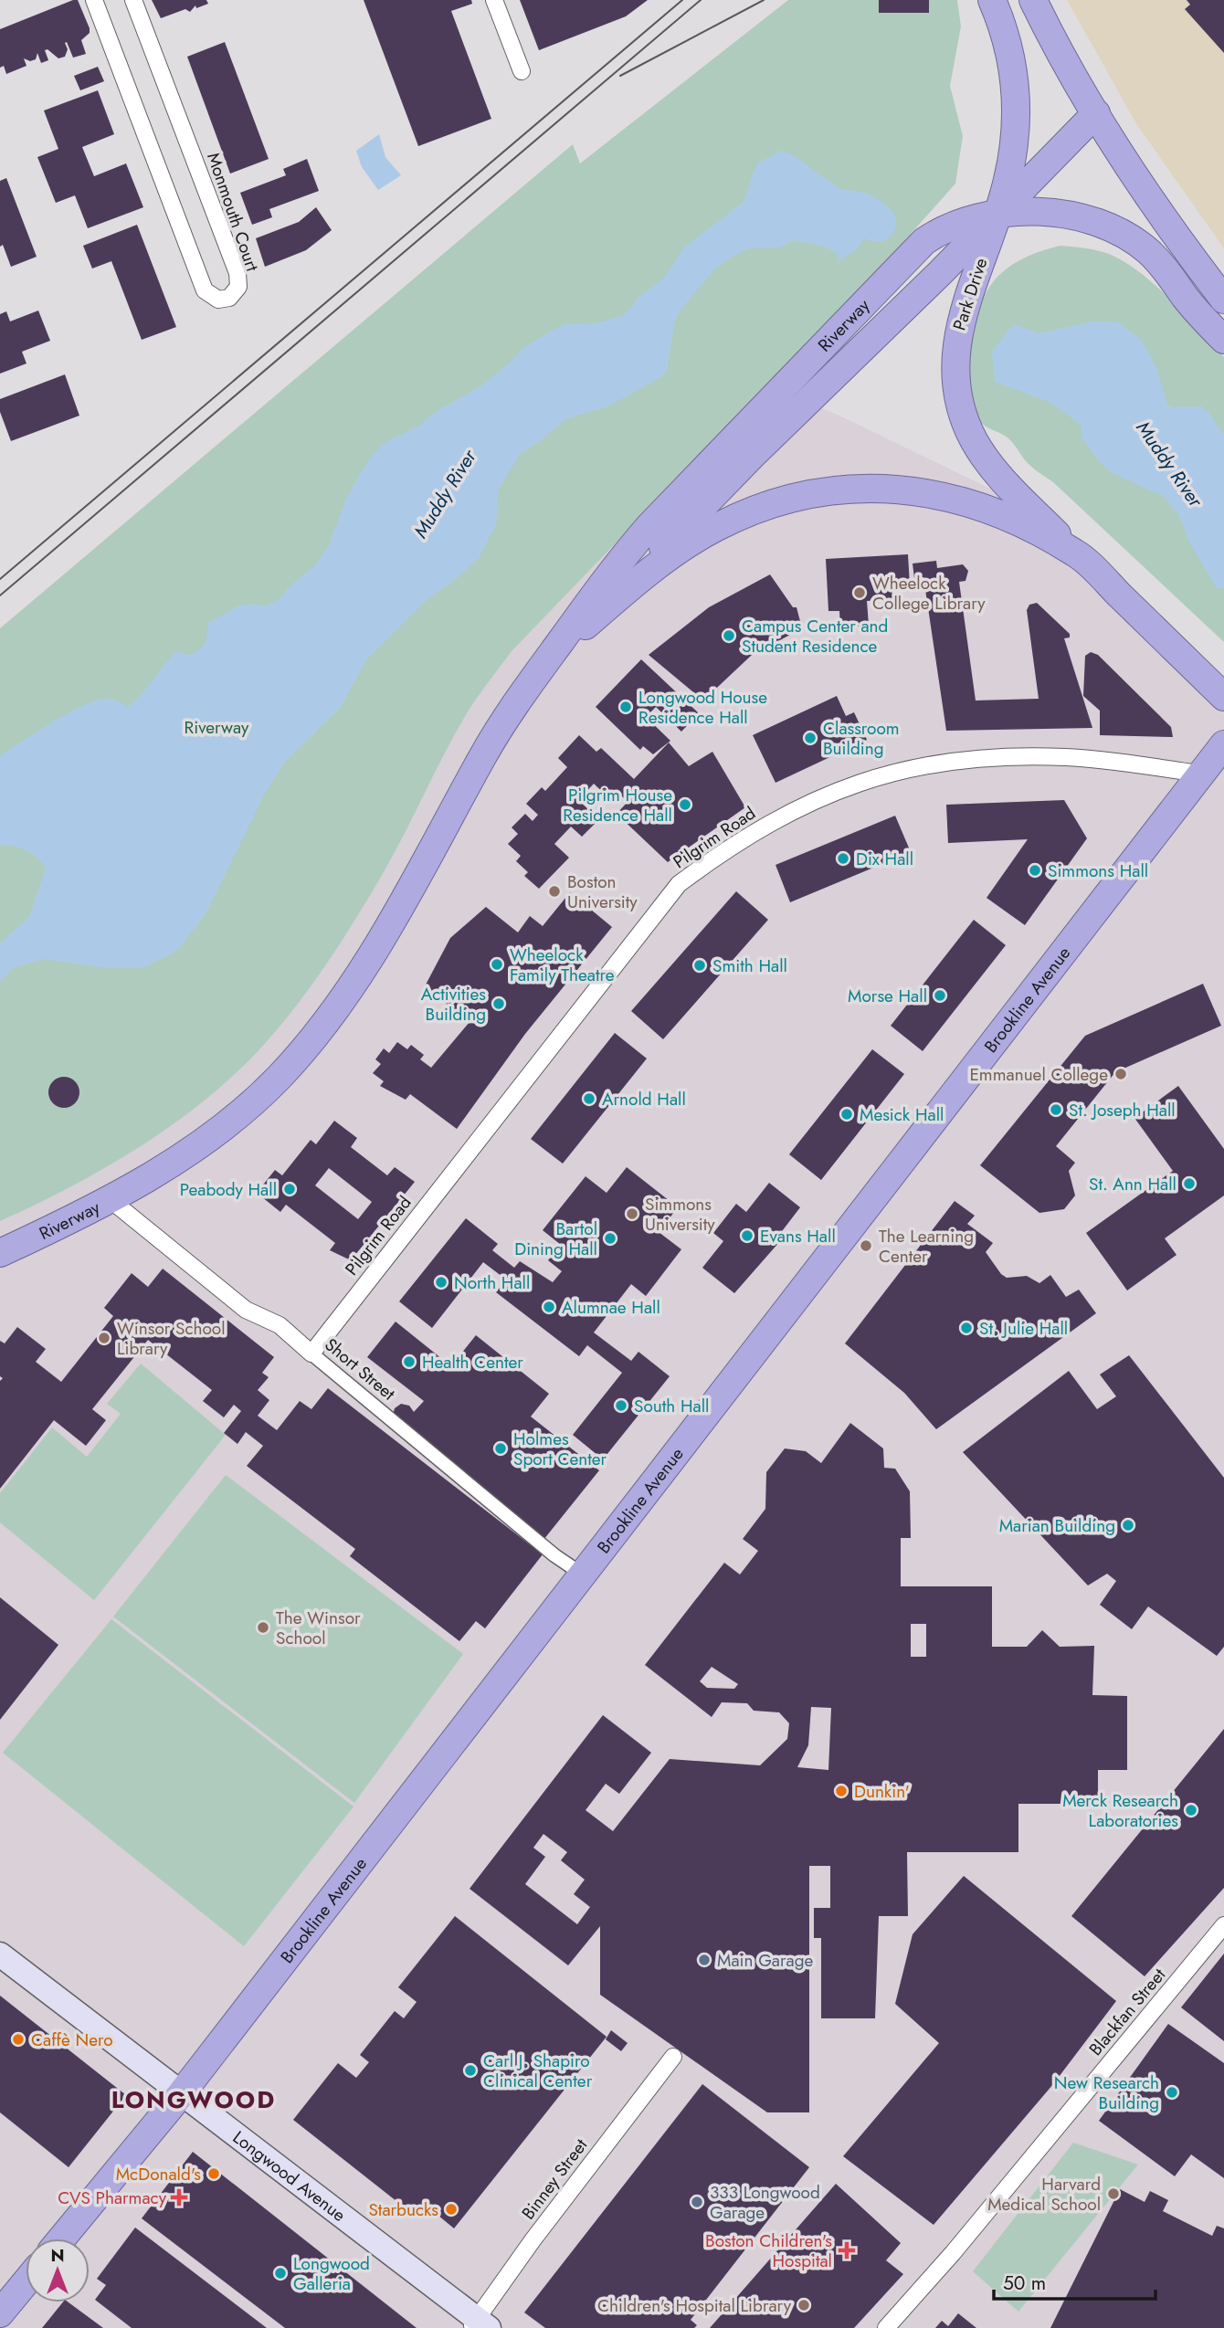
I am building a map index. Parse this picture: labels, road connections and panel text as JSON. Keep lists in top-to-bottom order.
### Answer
{
  "streets": {
    "highway": ["Park Drive", "Riverway", "Brookline Avenue"],
    "main road": ["Longwood Avenue"],
    "street": [
      "Monmouth Court",
      "Pilgrim Road",
      "Short Street",
      "Blackfan Street",
      "Binney Street"
    ]
  },
  "crossings": [
    ["Park Drive", "Riverway"],
    ["Riverway", "Short Street"],
    ["Pilgrim Road", "Brookline Avenue"],
    ["Pilgrim Road", "Short Street"],
    ["Brookline Avenue", "Short Street"],
    ["Brookline Avenue", "Longwood Avenue"],
    ["Longwood Avenue", "Binney Street"]
  ],
  "districts": ["LONGWOOD"],
  "water": ["Muddy River"],
  "parks": ["Riverway"],
  "places": {
    "other": [
      "Wheelock College Library",
      "Campus Center and Student Residence",
      "Longwood House Residence Hall",
      "Classroom Building",
      "Pilgrim House Residence Hall",
      "Dix Hall",
      "Simmons Hall",
      "Boston University",
      "Wheelock Family Theatre",
      "Smith Hall",
      "Morse Hall",
      "Activities Building",
      "Emmanuel College",
      "Arnold Hall",
      "St. Joseph Hall",
      "Mesick Hall",
      "St. Ann Hall",
      "Peabody Hall",
      "Simmons University",
      "Evans Hall",
      "Bartol Dining Hall",
      "The Learning Center",
      "North Hall",
      "Alumnae Hall",
      "St. Julie Hall",
      "Winsor School Library",
      "Health Center",
      "South Hall",
      "Holmes Sport Center",
      "Marian Building",
      "The Winsor School",
      "Dunkin'",
      "Merck Research Laboratories",
      "Main Garage",
      "Caffè Nero",
      "Carl J. Shapiro Clinical Center",
      "New Research Building",
      "McDonald's",
      "Harvard Medical School",
      "333 Longwood Garage",
      "Starbucks",
      "Longwood Galleria",
      "Children's Hospital Library"
    ],
    "health": ["CVS Pharmacy", "Boston Children's Hospital"]
  },
  "scale_bar": "50 m",
  "north": "top"
}
